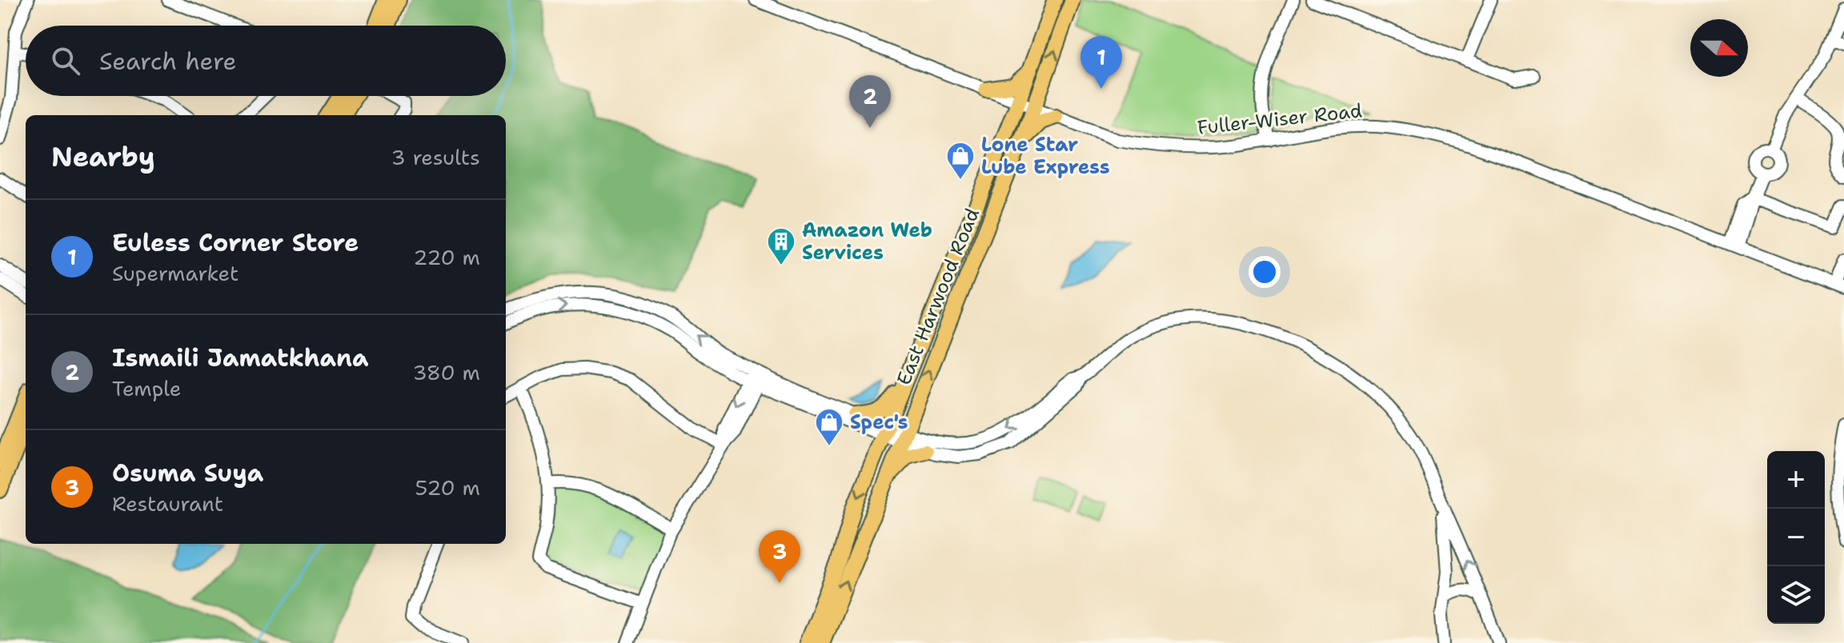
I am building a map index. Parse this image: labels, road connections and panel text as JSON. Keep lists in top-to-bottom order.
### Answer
{
  "streets": {
    "main road": ["East Harwood Road"],
    "street": ["Fuller-Wiser Road"]
  },
  "crossings": [
    ["Fuller-Wiser Road", "East Harwood Road"]
  ],
  "places": {
    "shop": ["Lone Star Lube Express", "Spec's"],
    "building": ["Amazon Web Services"]
  },
  "north": "right",
  "page": {
    "search": "Search here",
    "pins": ["1", "2", "3"],
    "heading": ["Nearby", "3 results"],
    "list": [
      {
        "mark": "1",
        "name": "Euless Corner Store",
        "note": "Supermarket",
        "value": "220 m"
      },
      {
        "mark": "2",
        "name": "Ismaili Jamatkhana",
        "note": "Temple",
        "value": "380 m"
      },
      {
        "mark": "3",
        "name": "Osuma Suya",
        "note": "Restaurant",
        "value": "520 m"
      }
    ],
    "map_buttons": ["+", "−"]
  }
}
